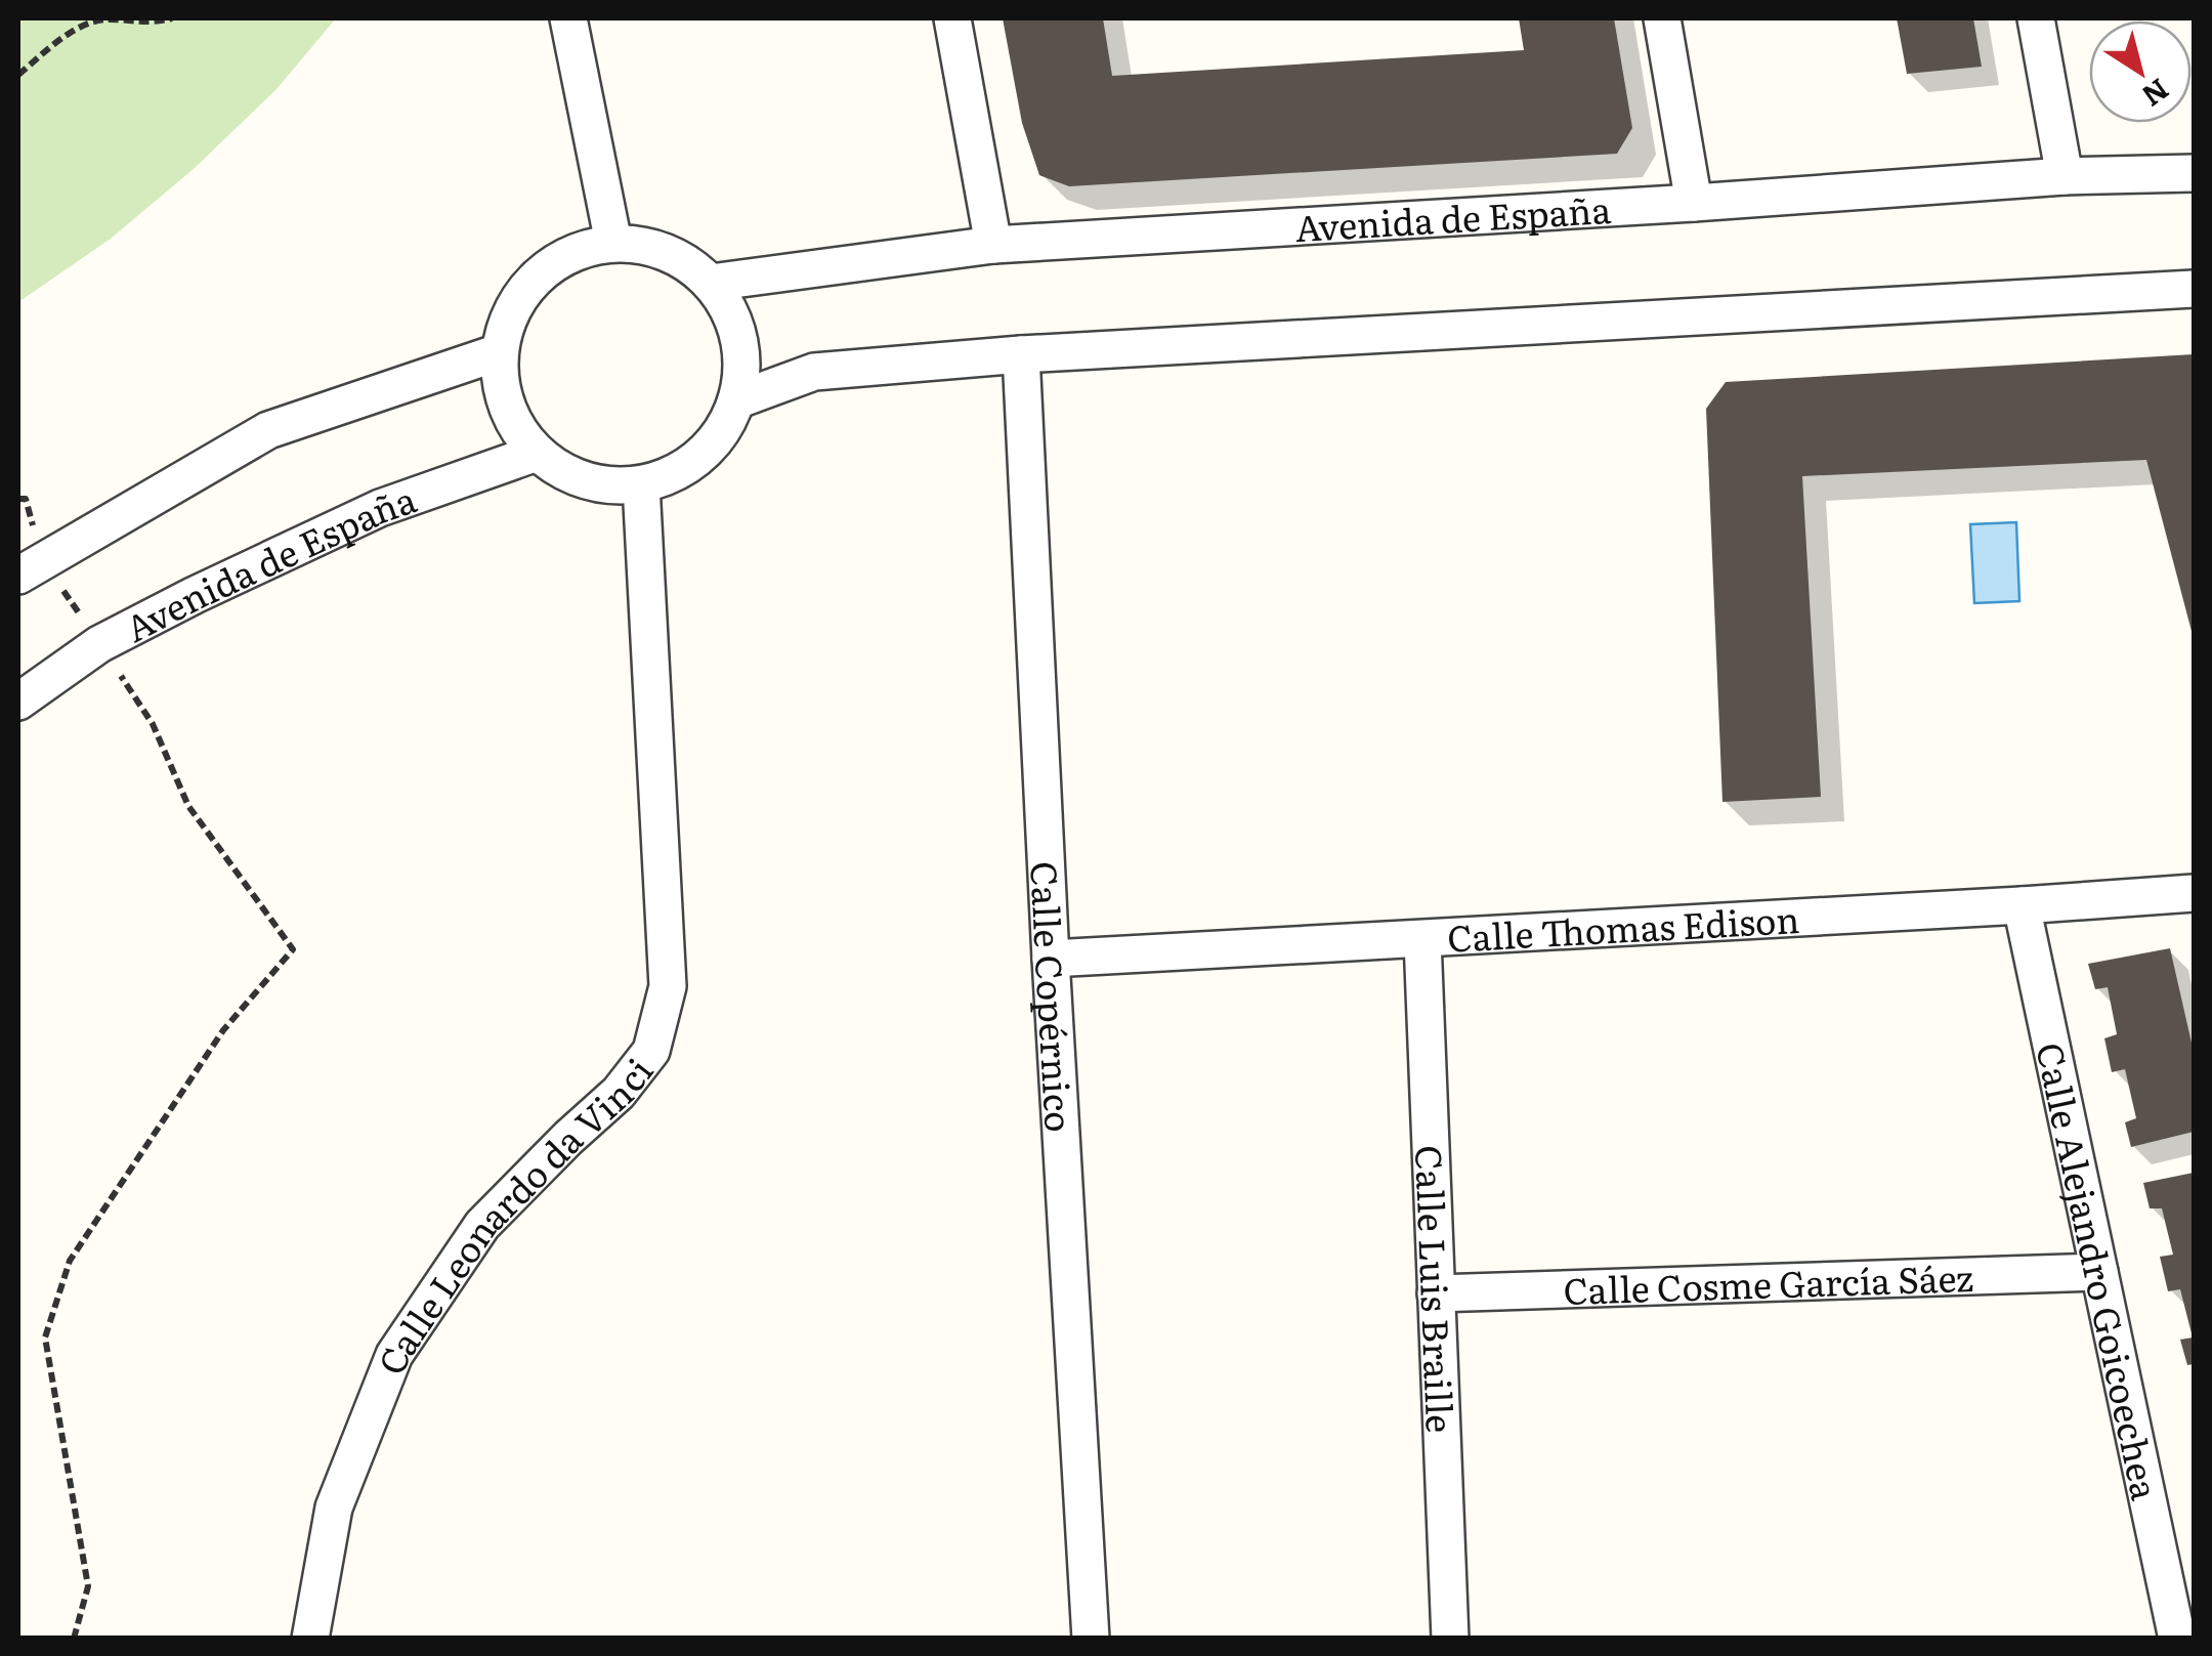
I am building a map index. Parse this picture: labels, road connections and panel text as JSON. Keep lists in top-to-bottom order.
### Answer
{
  "streets": {
    "street": [
      "Avenida de España",
      "Calle Thomas Edison",
      "Calle Copérnico",
      "Calle Leonardo da Vinci",
      "Calle Alejandro Goicoechea",
      "Calle Cosme García Sáez",
      "Calle Luis Braille"
    ]
  },
  "crossings": [
    ["Avenida de España", "Calle Leonardo da Vinci"],
    ["Calle Thomas Edison", "Calle Copérnico"],
    ["Calle Thomas Edison", "Calle Alejandro Goicoechea"],
    ["Calle Thomas Edison", "Calle Luis Braille"],
    ["Calle Alejandro Goicoechea", "Calle Cosme García Sáez"],
    ["Calle Cosme García Sáez", "Calle Luis Braille"]
  ],
  "north": "bottom right"
}
